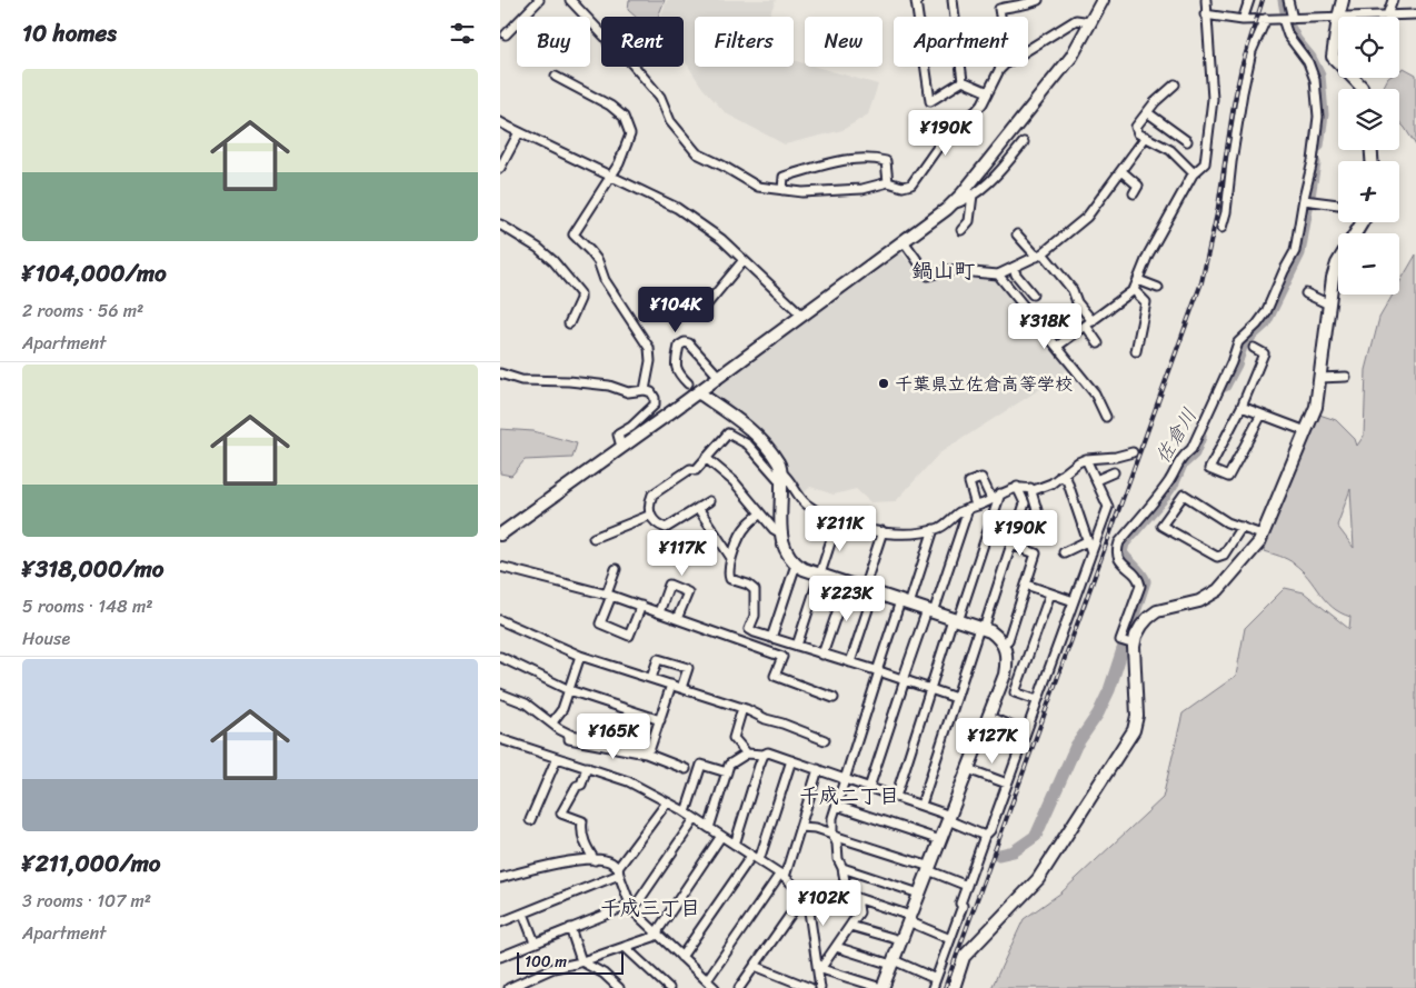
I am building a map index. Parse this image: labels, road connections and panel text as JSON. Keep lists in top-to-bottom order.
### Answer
{
  "districts": ["鍋山町", "千成二丁目", "千成三丁目"],
  "water": ["佐倉川"],
  "places": ["千葉県立佐倉高等学校"],
  "scale_bar": "100 m",
  "page": {
    "heading": "10 homes",
    "map_buttons": ["+", "−"],
    "chip": [
      "Buy",
      "Rent",
      "Filters",
      "New",
      "Apartment"
    ],
    "list": [
      {
        "name": "¥104,000/mo",
        "note": "2 rooms · 56 m² · Apartment"
      },
      {
        "name": "¥318,000/mo",
        "note": "5 rooms · 148 m² · House"
      },
      {
        "name": "¥211,000/mo",
        "note": "3 rooms · 107 m² · Apartment"
      }
    ],
    "price": [
      "¥190K",
      "¥104K",
      "¥318K",
      "¥211K",
      "¥190K",
      "¥117K",
      "¥223K",
      "¥165K",
      "¥127K",
      "¥102K"
    ],
    "scale": "100 m"
  }
}
